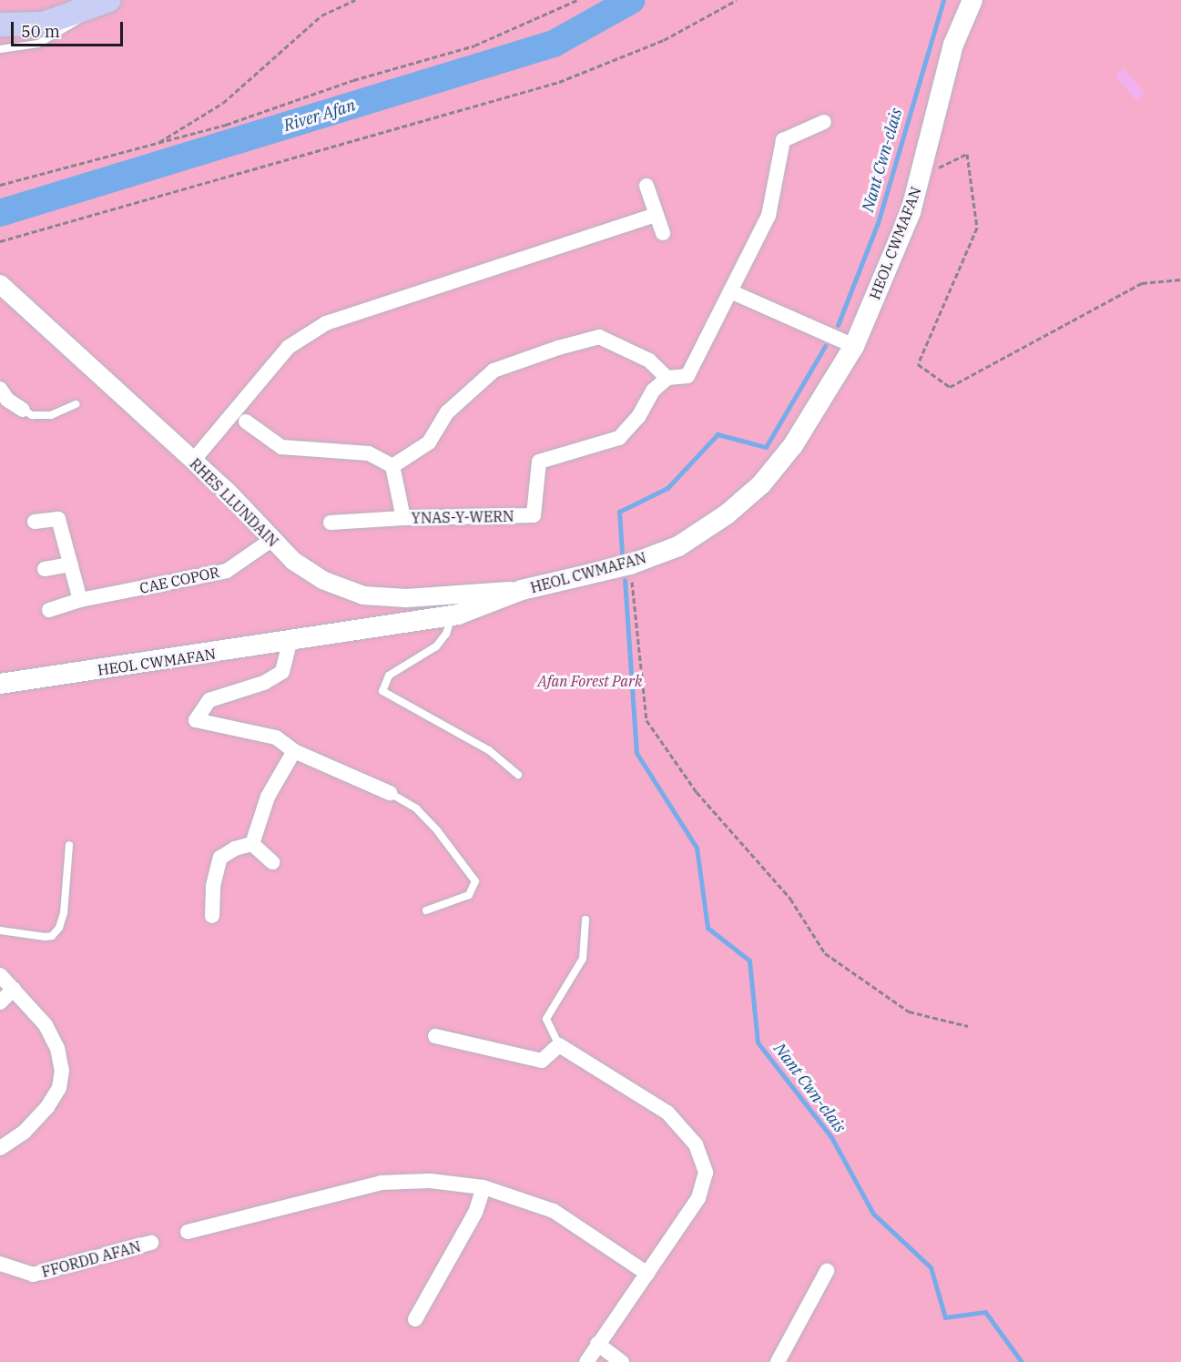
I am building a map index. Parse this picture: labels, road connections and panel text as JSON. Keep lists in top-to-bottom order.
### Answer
{
  "streets": {
    "main road": ["HEOL CWMAFAN"],
    "street": [
      "RHES LLUNDAIN",
      "YNAS-Y-WERN",
      "CAE COPOR",
      "FFORDD AFAN"
    ]
  },
  "crossings": [
    ["HEOL CWMAFAN", "RHES LLUNDAIN"],
    ["RHES LLUNDAIN", "CAE COPOR"]
  ],
  "water": ["River Afan", "Nant Cwn-clais"],
  "parks": ["Afan Forest Park"],
  "scale_bar": "50 m"
}
